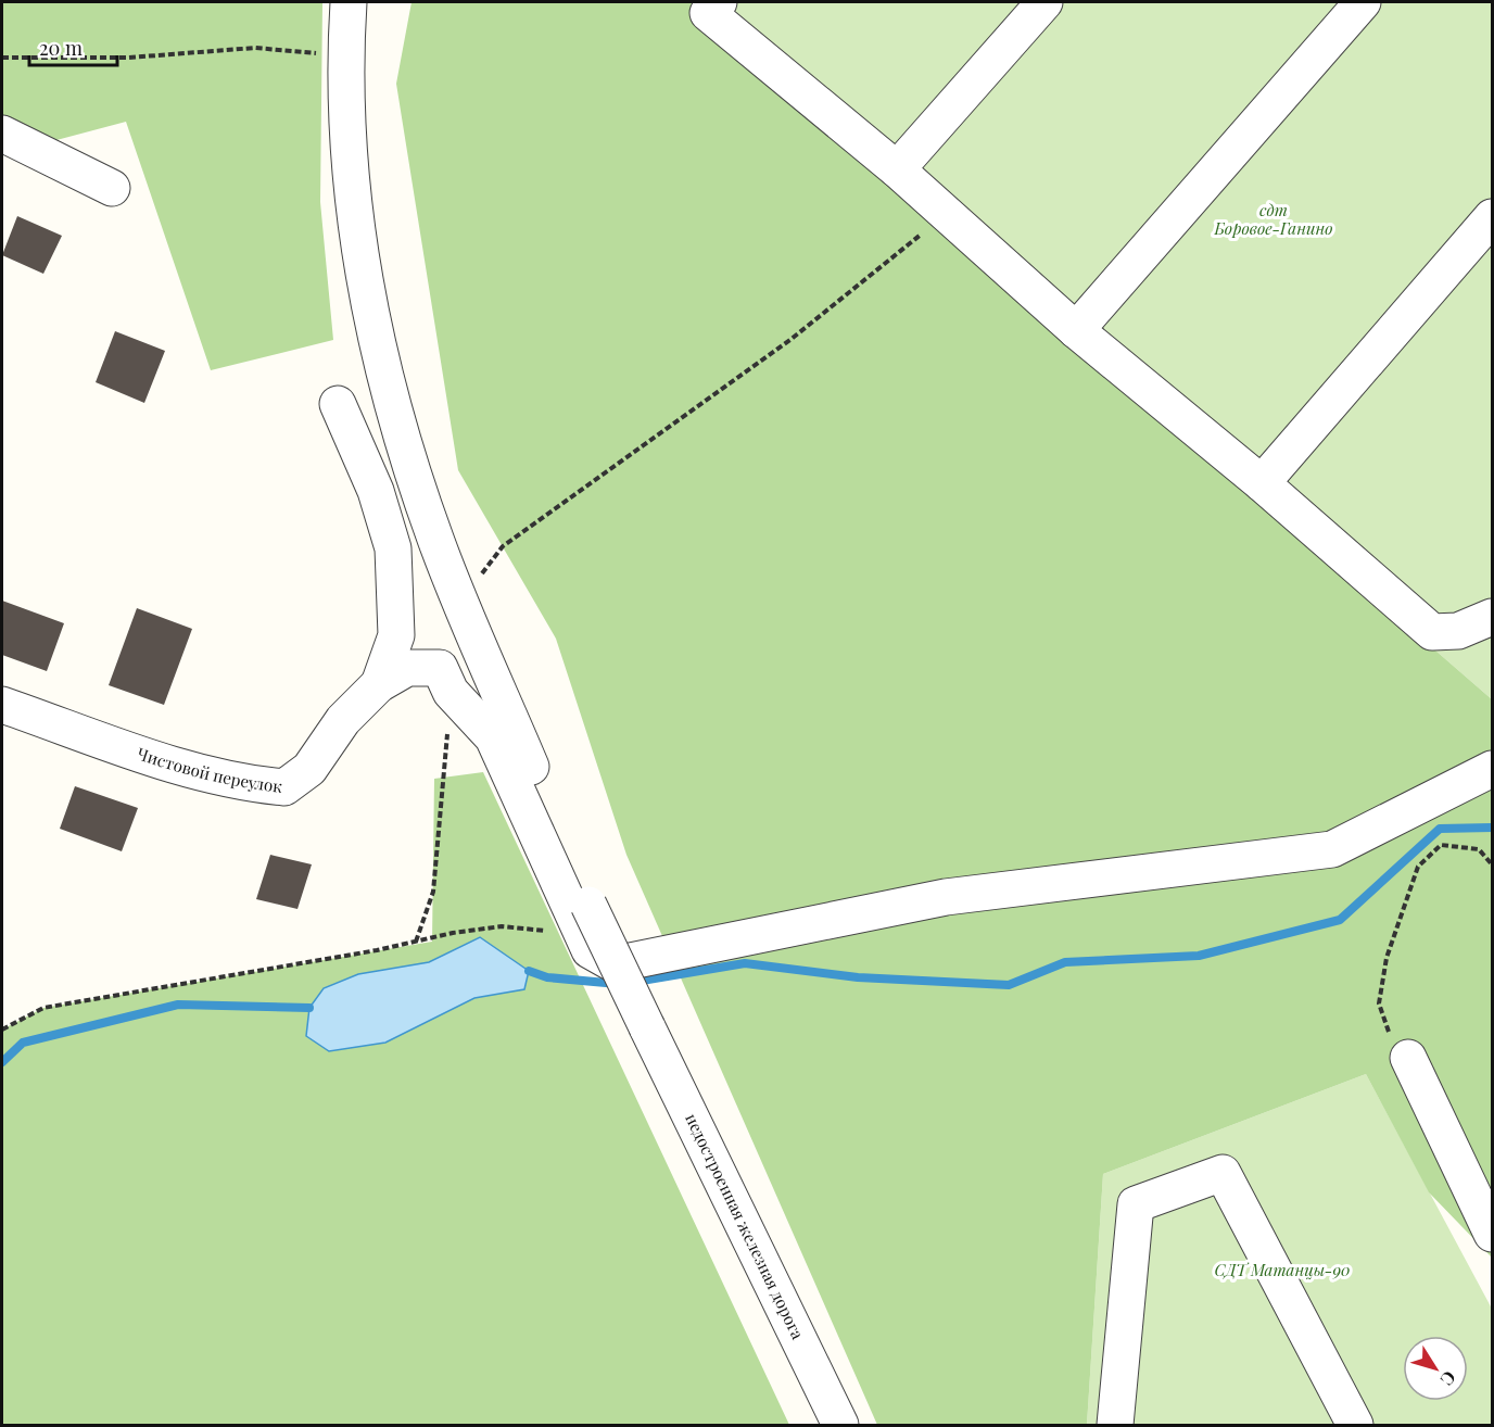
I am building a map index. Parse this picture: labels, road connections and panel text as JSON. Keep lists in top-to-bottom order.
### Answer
{
  "streets": {
    "street": ["Чистовой переулок", "недостроенная железная дорога"]
  },
  "parks": ["сдт Боровое-Ганино", "СДТ Матанцы-90"],
  "scale_bar": "20 m",
  "north": "bottom right"
}
